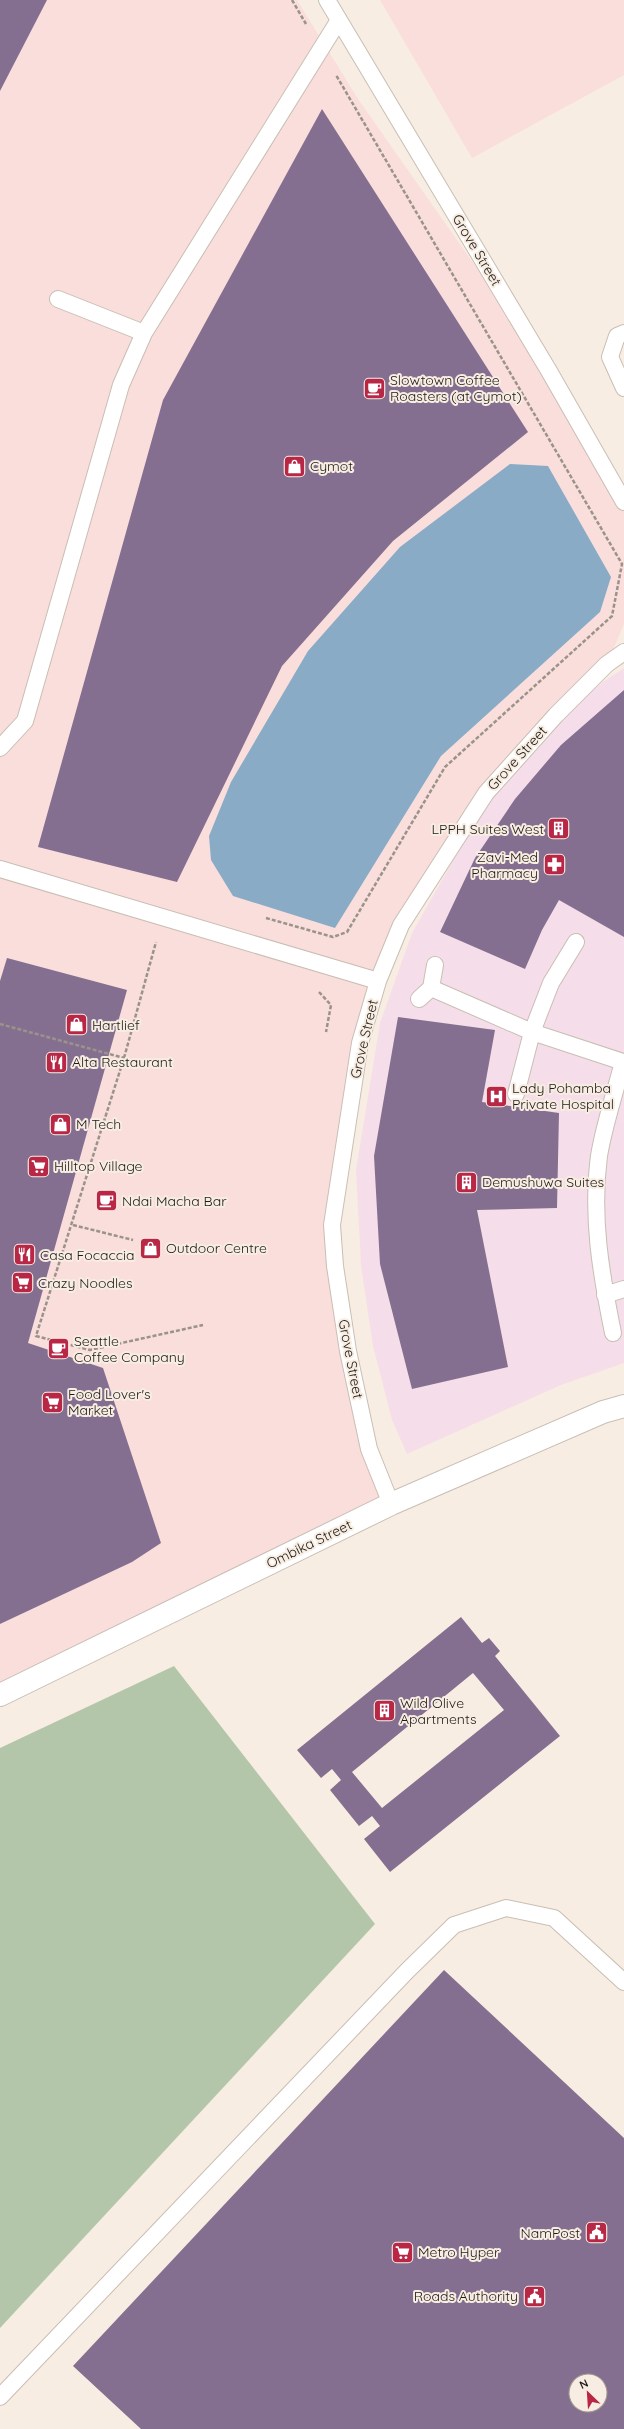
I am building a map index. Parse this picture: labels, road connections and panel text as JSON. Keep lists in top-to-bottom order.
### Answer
{
  "streets": {
    "street": ["Ombika Street"],
    "lane": ["Grove Street"]
  },
  "crossings": [
    ["Grove Street", "Ombika Street"]
  ],
  "places": {
    "cafe": ["Slowtown Coffee Roasters (at Cymot)", "Ndai Macha Bar", "Seattle Coffee Company"],
    "shop": [
      "Cymot",
      "Hartlief",
      "M Tech",
      "Outdoor Centre"
    ],
    "building": ["LPPH Suites West", "Demushuwa Suites", "Wild Olive Apartments"],
    "pharmacy": ["Zavi-Med Pharmacy"],
    "restaurant": ["Alta Restaurant", "Casa Focaccia"],
    "hospital": ["Lady Pohamba Private Hospital"],
    "supermarket": [
      "Hilltop Village",
      "Crazy Noodles",
      "Food Lover's Market",
      "Metro Hyper"
    ],
    "public building": ["NamPost", "Roads Authority"]
  },
  "north": "top left"
}
